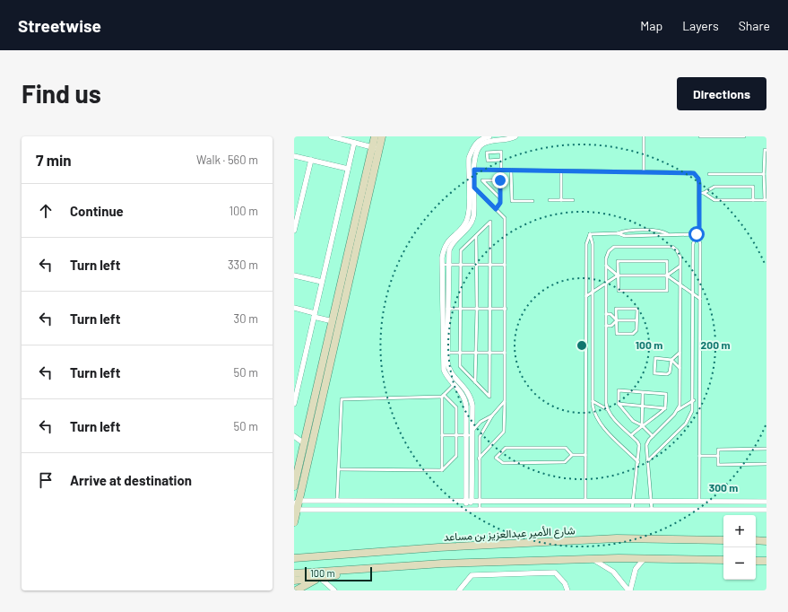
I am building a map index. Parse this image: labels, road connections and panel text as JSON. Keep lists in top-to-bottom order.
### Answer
{
  "streets": {
    "street": ["شارع الأمير عبدالعزيز بن مساعد"]
  },
  "scale_bar": "100 m",
  "page": {
    "header": "Streetwise",
    "nav": ["Map", "Layers", "Share"],
    "buttons": "Directions",
    "title": "Find us",
    "heading": ["7 min", "Walk · 560 m"],
    "list": [
      ["Continue", "100 m"],
      ["Turn left", "330 m"],
      ["Turn left", "30 m"],
      ["Turn left", "50 m"],
      ["Turn left", "50 m"],
      "Arrive at destination"
    ],
    "map_buttons": ["+", "−"],
    "scale": "100 m"
  },
  "rings": ["100 m", "200 m", "300 m"]
}
